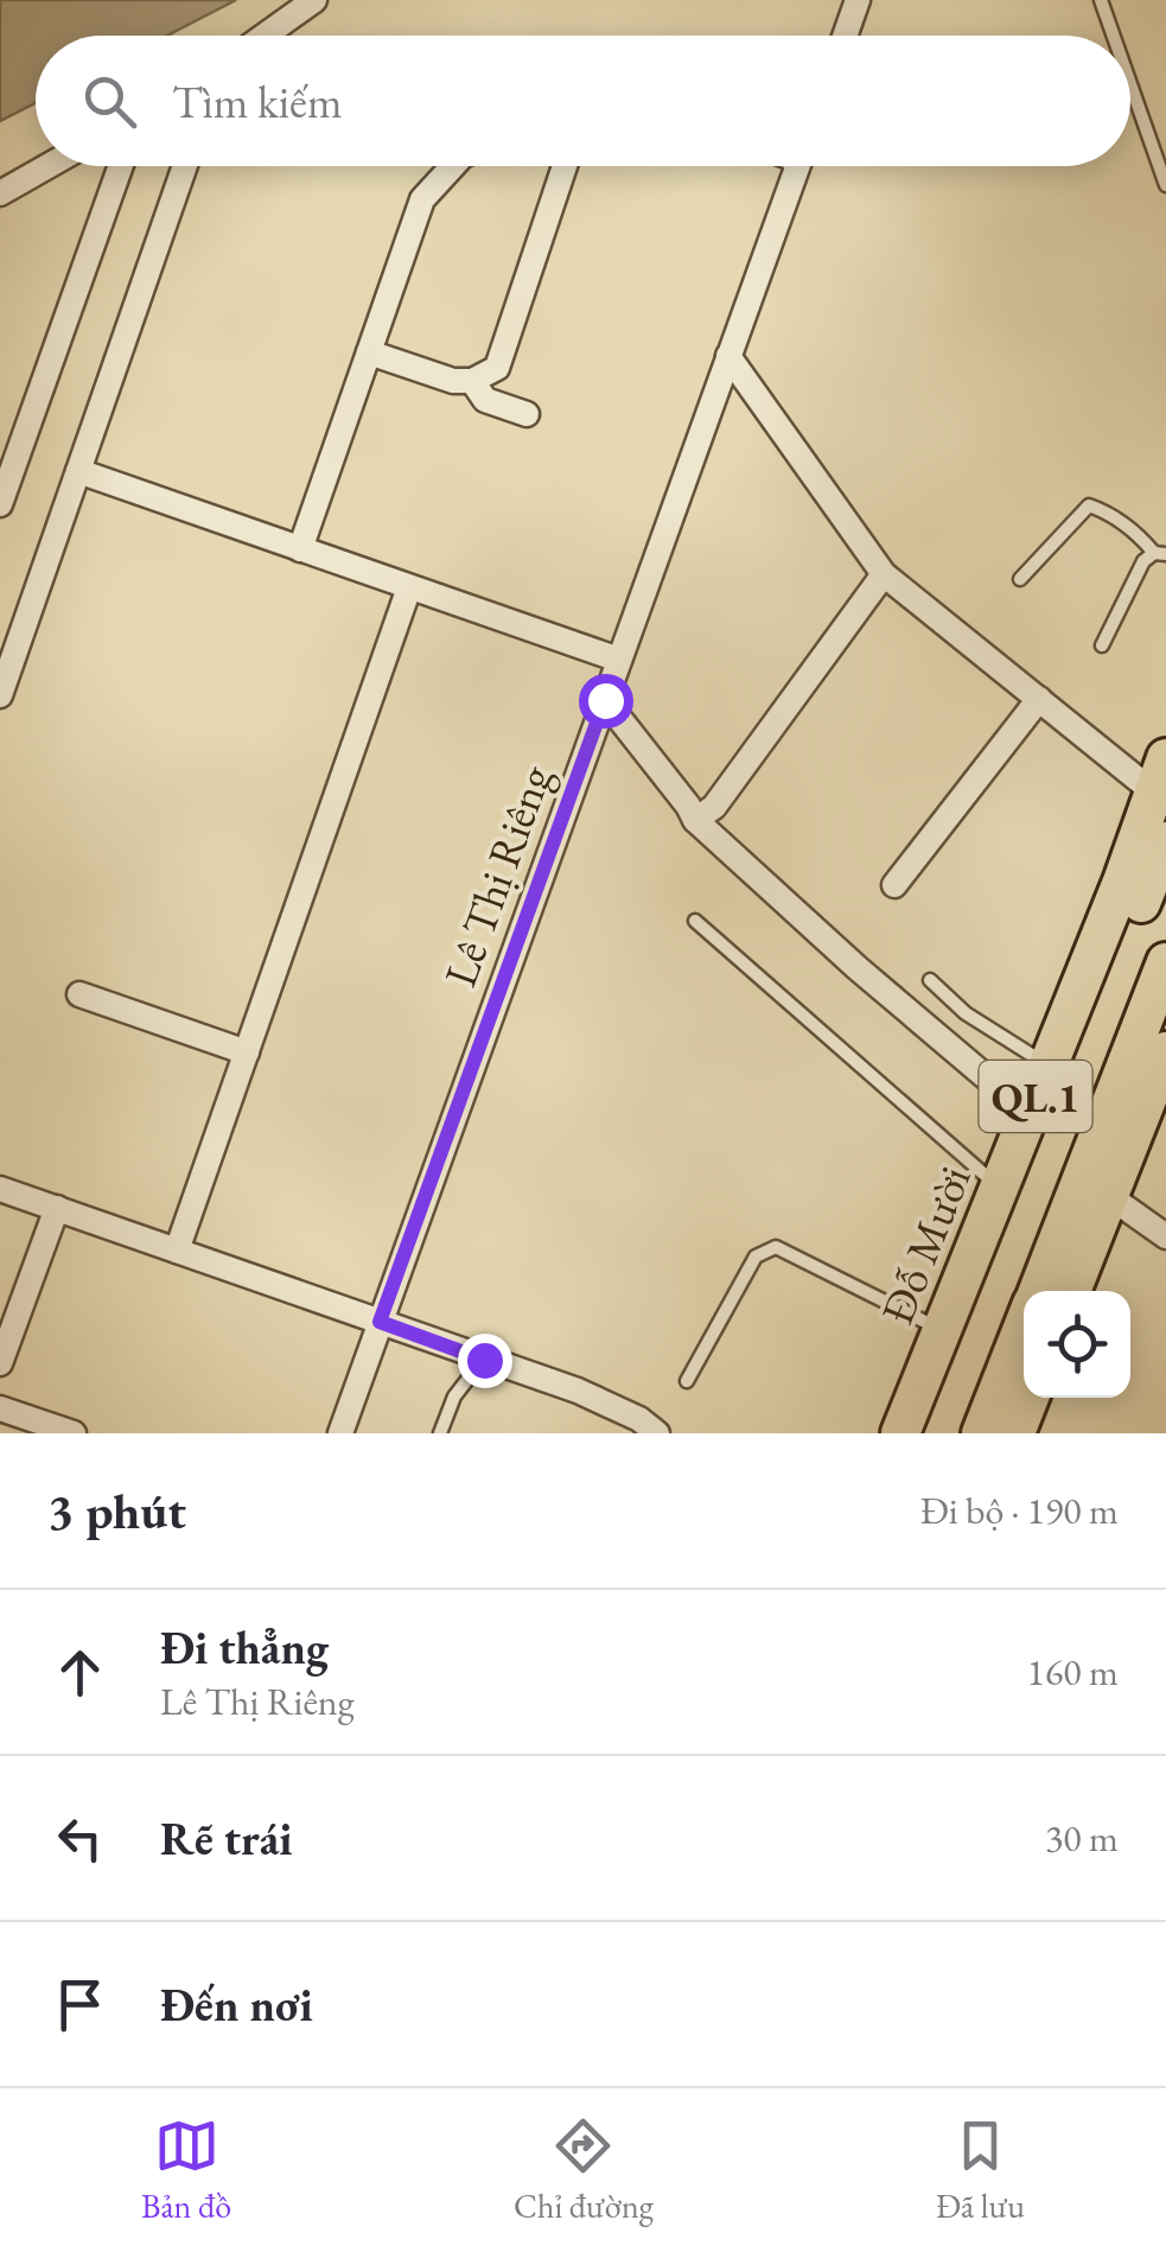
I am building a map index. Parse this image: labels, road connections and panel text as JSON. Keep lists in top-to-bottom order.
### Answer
{
  "streets": {
    "highway": ["QL.1", "Đỗ Mười"],
    "street": ["Lê Thị Riêng"]
  },
  "page": {
    "search": "Tìm kiếm",
    "heading": ["3 phút", "Đi bộ · 190 m"],
    "list": [
      ["Đi thẳng", "Lê Thị Riêng", "160 m"],
      ["Rẽ trái", "30 m"],
      "Đến nơi"
    ],
    "nav": ["Bản đồ", "Chỉ đường", "Đã lưu"]
  }
}
